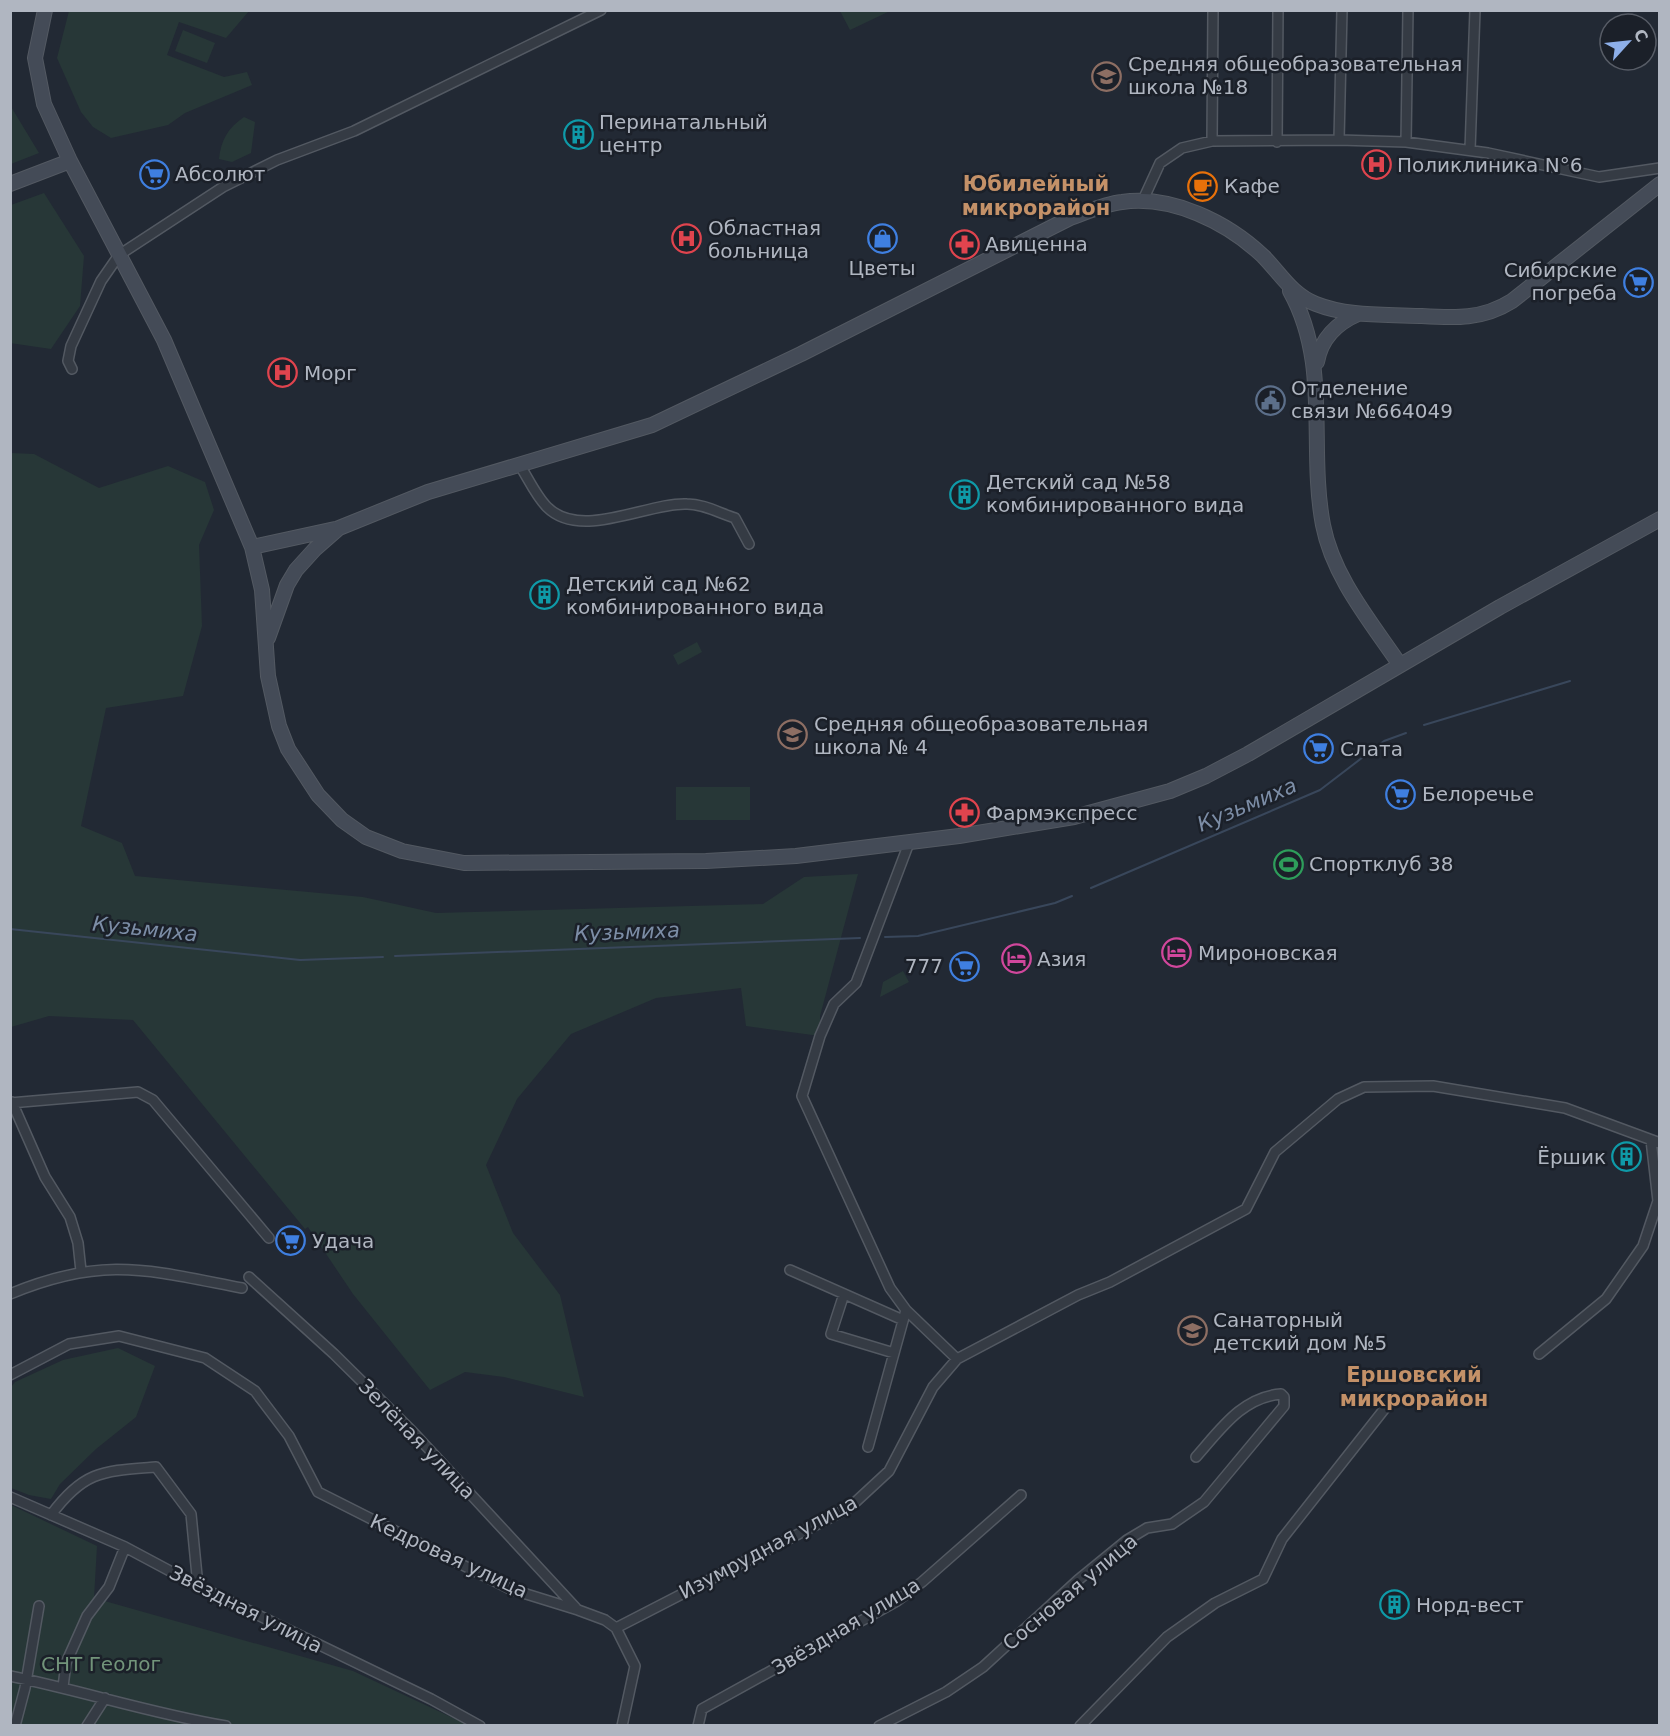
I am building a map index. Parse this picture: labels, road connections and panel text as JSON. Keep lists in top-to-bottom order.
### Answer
{
  "streets": {
    "street": [
      "Зелёная улица",
      "Изумрудная улица",
      "Кедровая улица",
      "Сосновая улица",
      "Звёздная улица"
    ]
  },
  "crossings": [
    ["Зелёная улица", "Кедровая улица"],
    ["Изумрудная улица", "Кедровая улица"]
  ],
  "districts": ["Юбилейный микрорайон", "Ершовский микрорайон"],
  "water": ["Кузьмиха"],
  "parks": ["СНТ Геолог"],
  "places": {
    "school or university": ["Средняя общеобразовательная школа №18", "Средняя общеобразовательная школа № 4", "Санаторный детский дом №5"],
    "building": [
      "Перинатальный центр",
      "Детский сад №58 комбинированного вида",
      "Детский сад №62 комбинированного вида",
      "Ёршик",
      "Норд-вест"
    ],
    "hospital": ["Поликлиника N°6", "Областная больница", "Морг"],
    "supermarket": [
      "Абсолют",
      "Сибирские погреба",
      "Слата",
      "Белоречье",
      "777",
      "Удача"
    ],
    "cafe": ["Кафе"],
    "shop": ["Цветы"],
    "pharmacy": ["Авиценна", "Фармэкспресс"],
    "public building": ["Отделение связи №664049"],
    "sports": ["Спортклуб 38"],
    "hotel": ["Мироновская", "Азия"]
  },
  "north": "top right"
}
